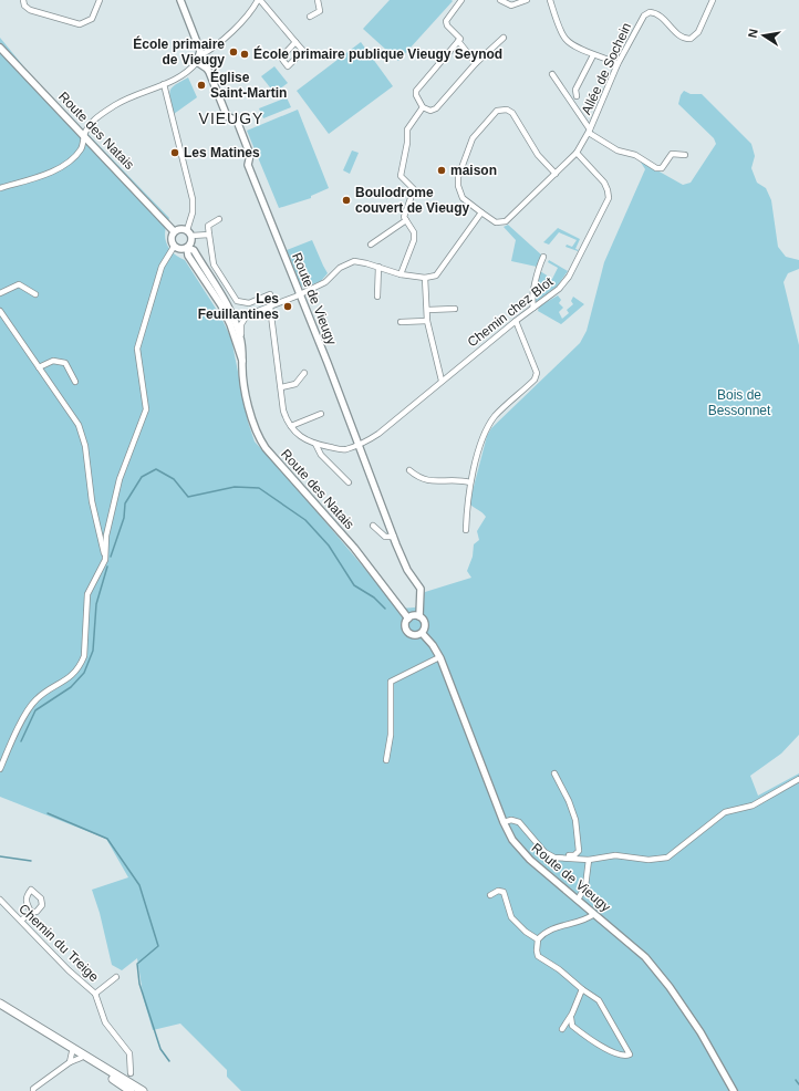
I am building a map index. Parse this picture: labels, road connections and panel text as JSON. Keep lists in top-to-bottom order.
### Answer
{
  "streets": {
    "street": [
      "Allée de Sochein",
      "Route des Natais",
      "Route de Vieugy",
      "Chemin chez Blot",
      "Chemin du Treige"
    ]
  },
  "crossings": [
    ["Route des Natais", "Route de Vieugy"],
    ["Route de Vieugy", "Chemin chez Blot"]
  ],
  "districts": ["VIEUGY"],
  "parks": ["Bois de Bessonnet"],
  "places": [
    "École primaire de Vieugy",
    "École primaire publique Vieugy Seynod",
    "Église Saint-Martin",
    "Les Matines",
    "maison",
    "Boulodrome couvert de Vieugy",
    "Les Feuillantines"
  ],
  "north": "left"
}
